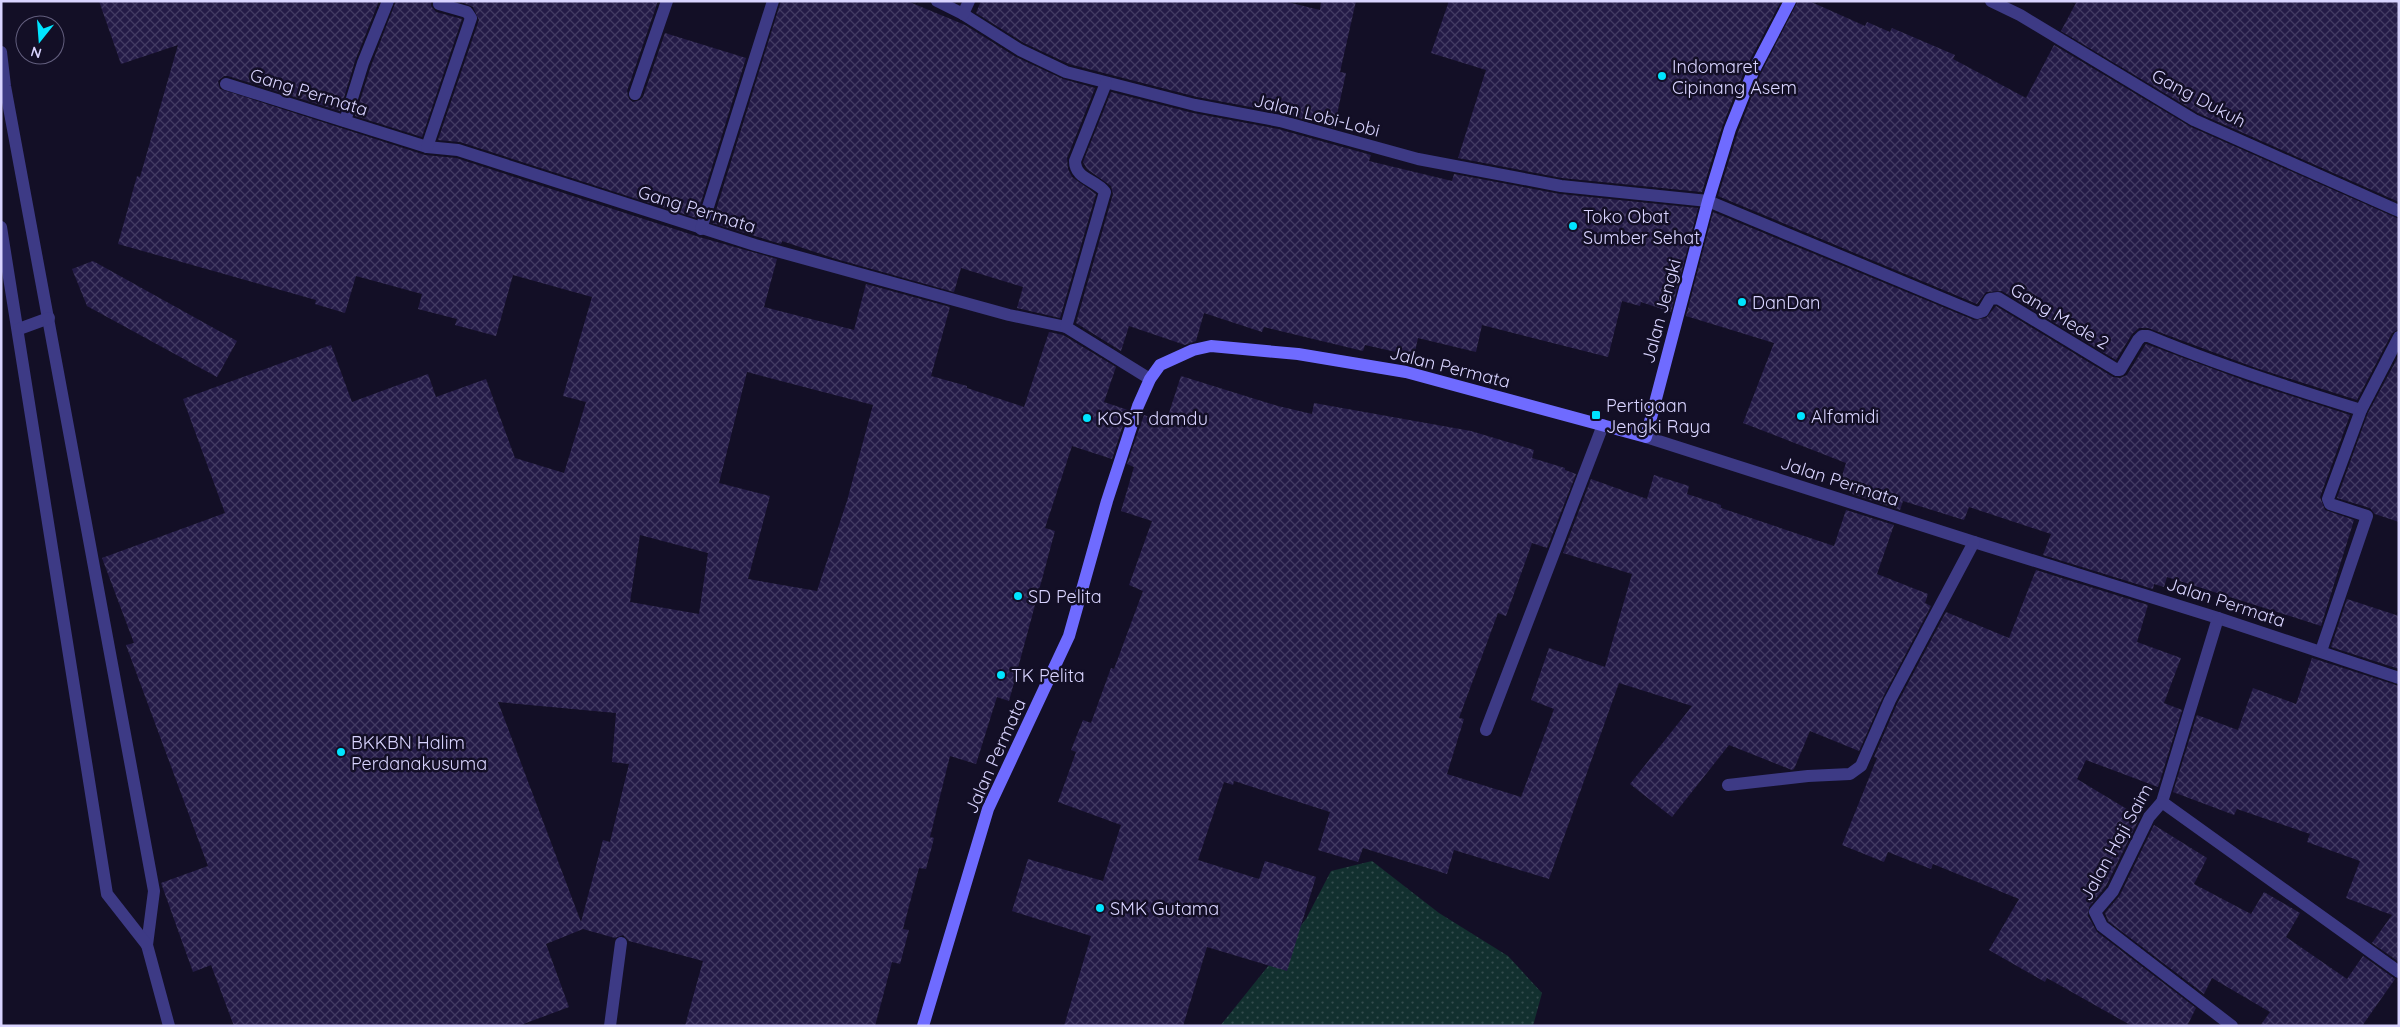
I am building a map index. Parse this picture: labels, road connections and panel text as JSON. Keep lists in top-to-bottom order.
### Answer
{
  "streets": {
    "street": [
      "Gang Permata",
      "Gang Dukuh",
      "Jalan Lobi-Lobi",
      "Jalan Jengki",
      "Gang Mede 2",
      "Jalan Permata",
      "Jalan Haji Saim"
    ]
  },
  "crossings": [
    ["Gang Permata", "Jalan Permata"],
    ["Jalan Lobi-Lobi", "Jalan Jengki"],
    ["Jalan Lobi-Lobi", "Gang Mede 2"],
    ["Jalan Jengki", "Gang Mede 2"],
    ["Jalan Jengki", "Jalan Permata"],
    ["Jalan Permata", "Jalan Haji Saim"]
  ],
  "places": {
    "other": [
      "Indomaret Cipinang Asem",
      "Toko Obat Sumber Sehat",
      "DanDan",
      "Alfamidi",
      "KOST damdu",
      "SD Pelita",
      "TK Pelita",
      "BKKBN Halim Perdanakusuma",
      "SMK Gutama"
    ],
    "transit": ["Pertigaan Jengki Raya"]
  },
  "north": "bottom"
}
